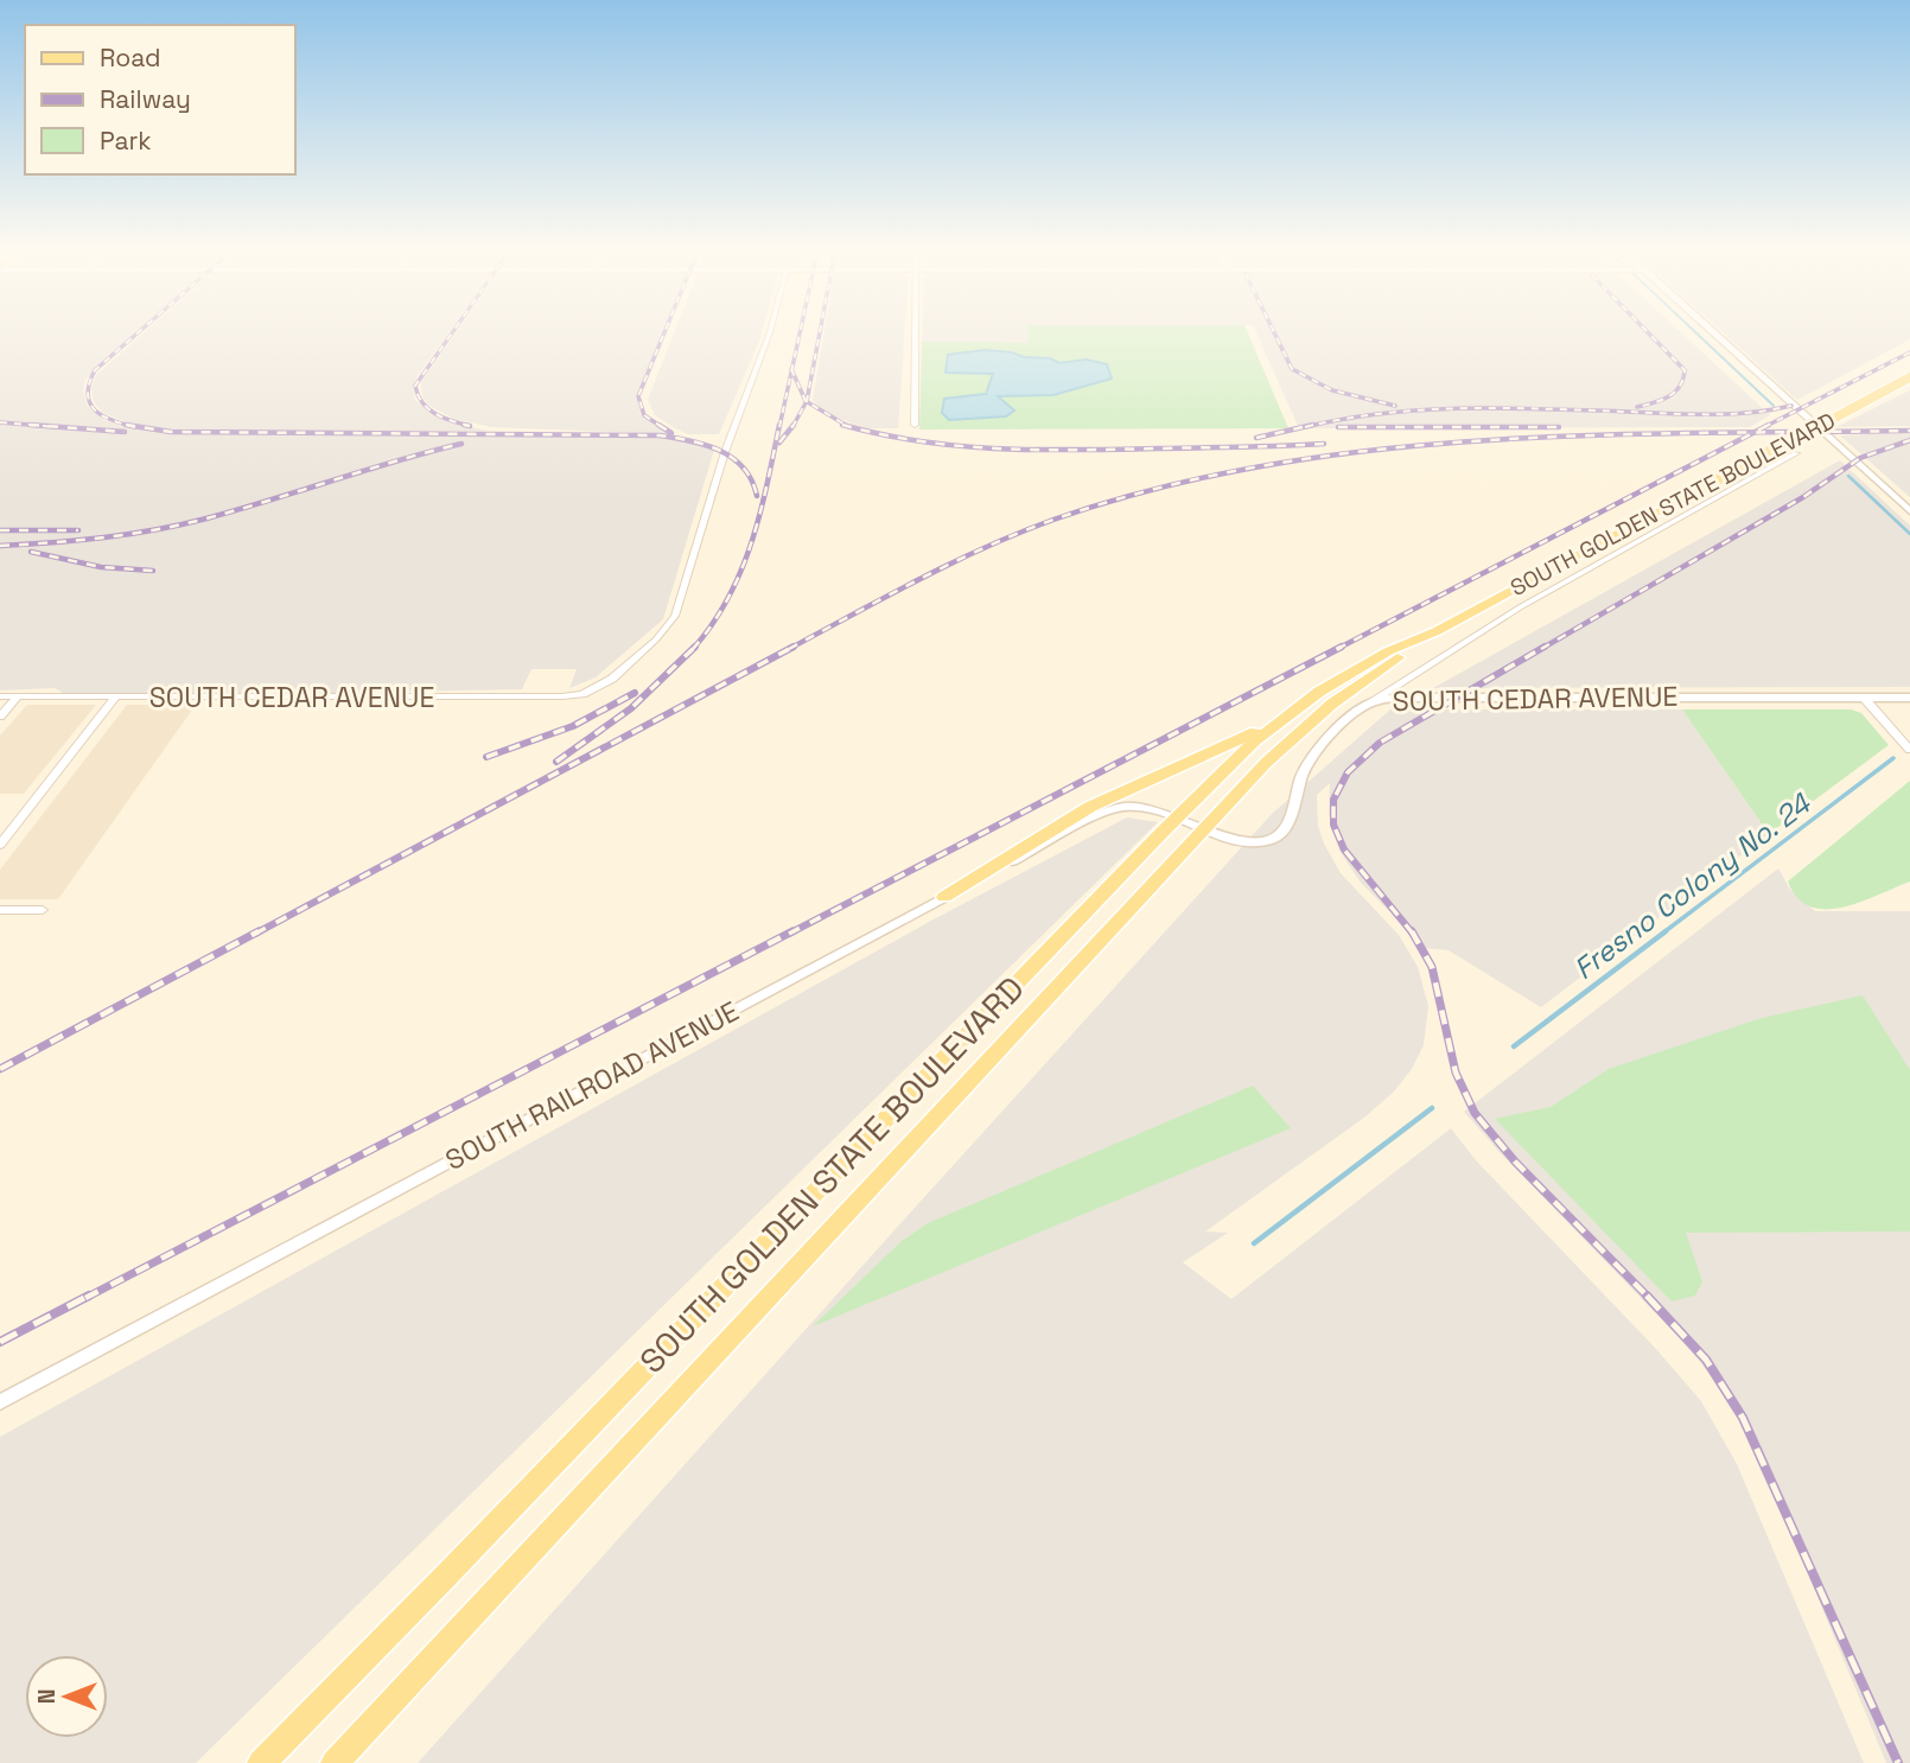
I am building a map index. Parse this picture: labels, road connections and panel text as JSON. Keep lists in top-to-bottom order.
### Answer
{
  "streets": {
    "main road": ["SOUTH GOLDEN STATE BOULEVARD"],
    "street": ["SOUTH CEDAR AVENUE", "SOUTH RAILROAD AVENUE"]
  },
  "crossings": [
    ["SOUTH GOLDEN STATE BOULEVARD", "SOUTH CEDAR AVENUE"],
    ["SOUTH GOLDEN STATE BOULEVARD", "SOUTH RAILROAD AVENUE"],
    ["SOUTH CEDAR AVENUE", "SOUTH RAILROAD AVENUE"]
  ],
  "water": ["Fresno Colony No. 24"],
  "legend": ["Road", "Railway", "Park"],
  "north": "left"
}
